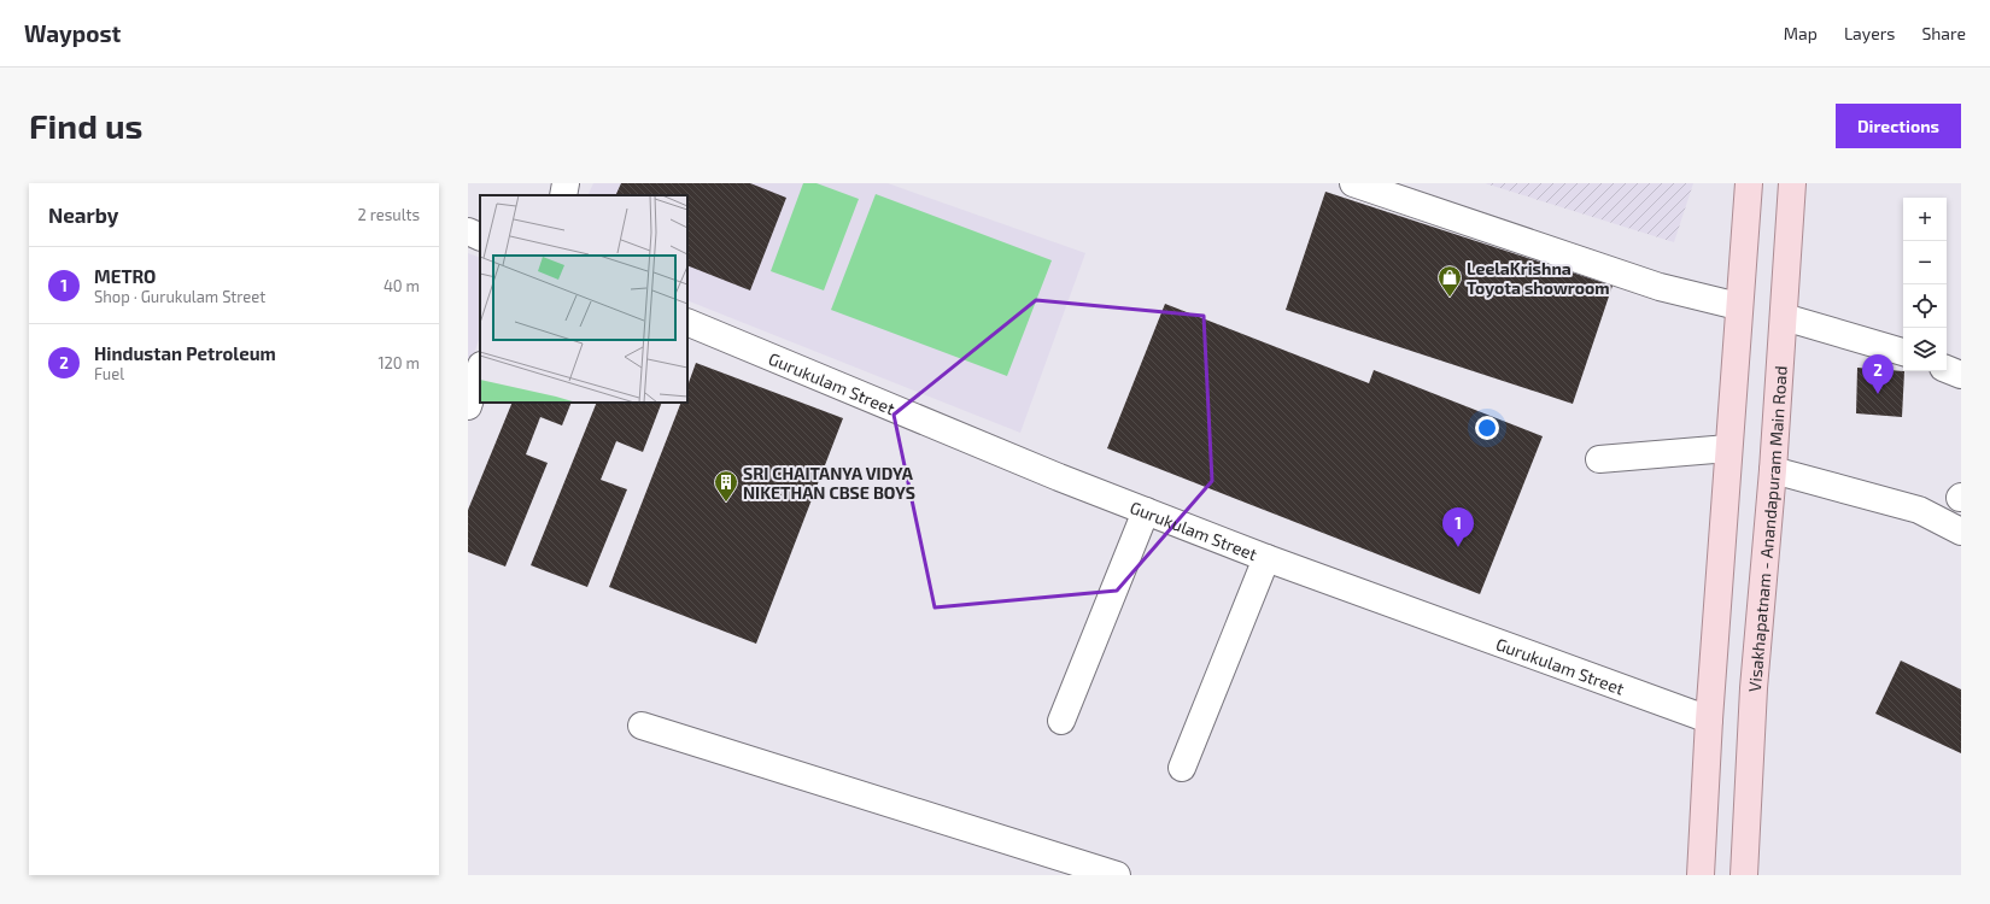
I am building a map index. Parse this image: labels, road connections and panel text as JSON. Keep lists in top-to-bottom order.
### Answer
{
  "streets": {
    "main road": ["Visakhapatnam - Anandapuram Main Road"],
    "street": ["Gurukulam Street"]
  },
  "places": {
    "shop": ["LeelaKrishna Toyota showroom"],
    "building": ["SRI CHAITANYA VIDYA NIKETHAN CBSE BOYS"]
  },
  "page": {
    "header": "Waypost",
    "nav": ["Map", "Layers", "Share"],
    "buttons": "Directions",
    "title": "Find us",
    "heading": ["Nearby", "2 results"],
    "map_buttons": ["+", "−"],
    "list": [
      {
        "mark": "1",
        "name": "METRO",
        "note": "Shop · Gurukulam Street",
        "value": "40 m"
      },
      {
        "mark": "2",
        "name": "Hindustan Petroleum",
        "note": "Fuel",
        "value": "120 m"
      }
    ],
    "pins": ["2", "1"]
  }
}
